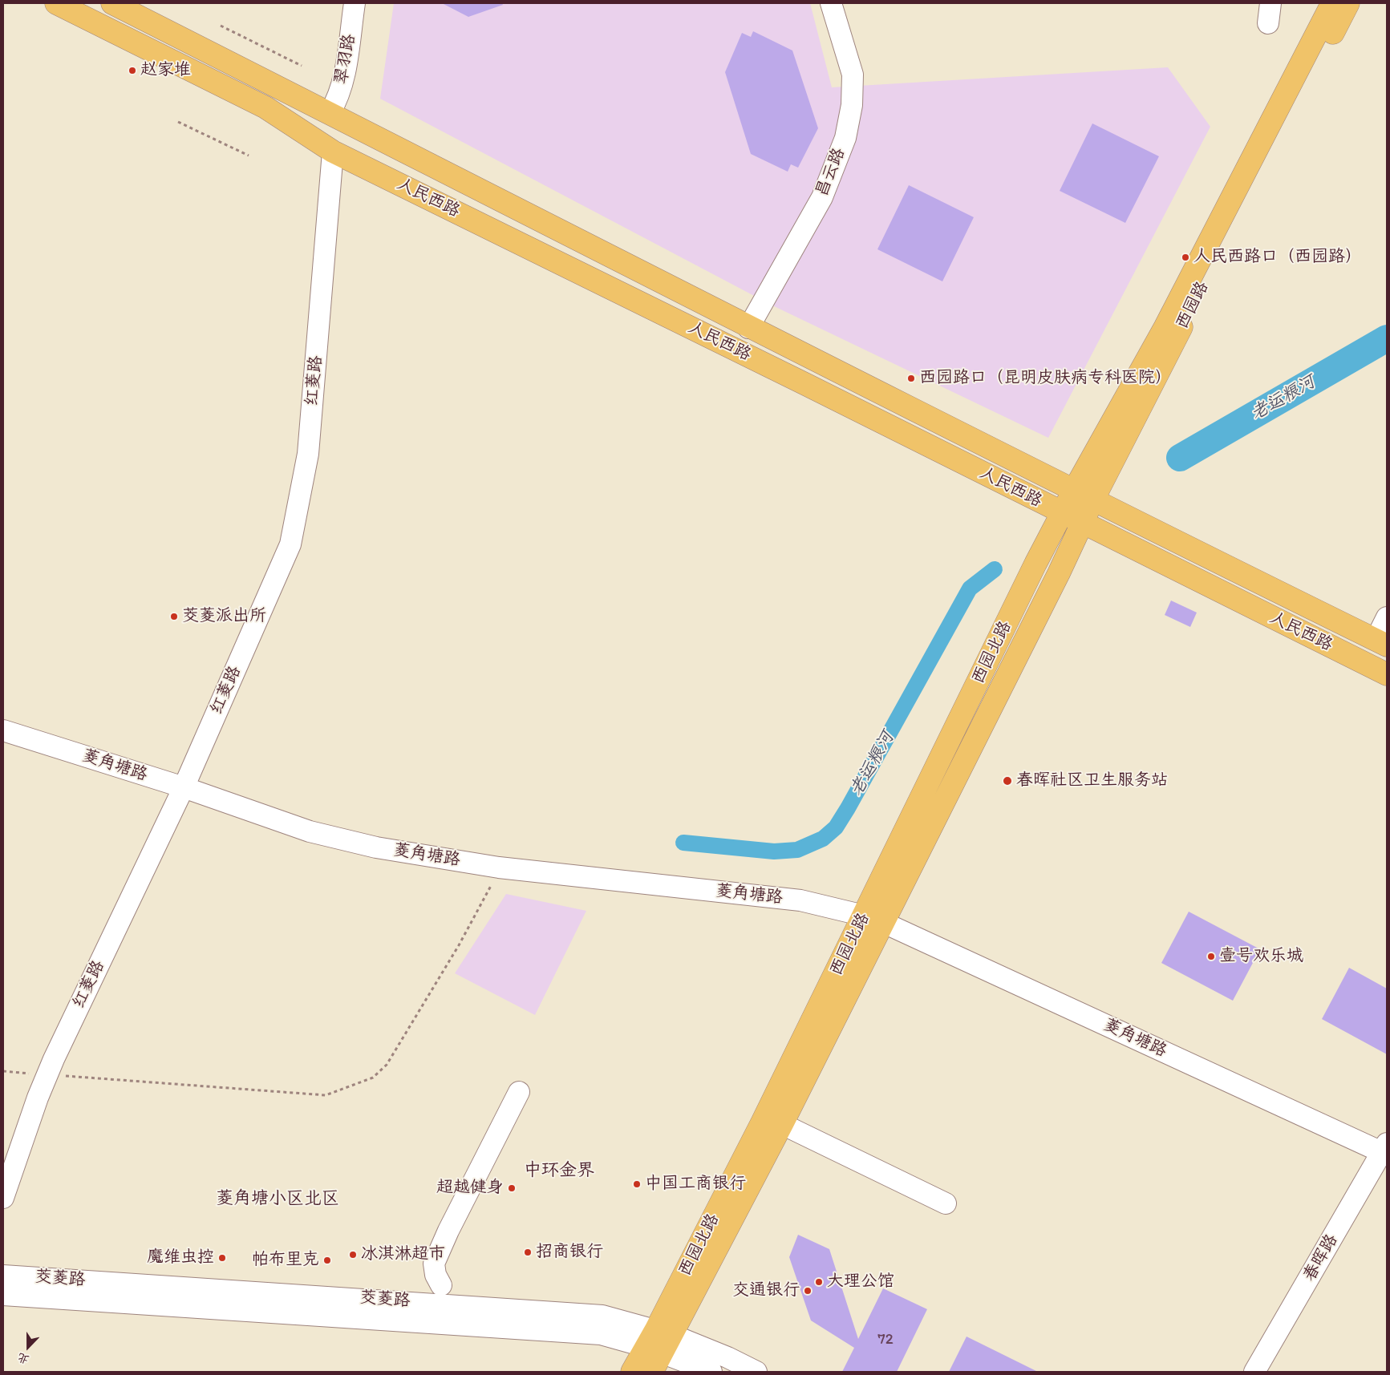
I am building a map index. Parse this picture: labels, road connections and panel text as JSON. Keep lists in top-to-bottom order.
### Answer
{
  "streets": {
    "main road": ["人民西路", "西园路", "西园北路"],
    "street": [
      "翠羽路",
      "昌云路",
      "红菱路",
      "菱角塘路",
      "春晖路",
      "茭菱路"
    ]
  },
  "crossings": [
    ["翠羽路", "人民西路"],
    ["昌云路", "人民西路"],
    ["人民西路", "西园路"],
    ["人民西路", "红菱路"],
    ["人民西路", "西园北路"],
    ["西园路", "西园北路"],
    ["红菱路", "菱角塘路"],
    ["西园北路", "菱角塘路"],
    ["西园北路", "茭菱路"],
    ["菱角塘路", "春晖路"]
  ],
  "districts": ["中环金界", "菱角塘小区北区"],
  "water": ["老运粮河"],
  "places": [
    "赵家堆",
    "人民西路口（西园路）",
    "西园路口（昆明皮肤病专科医院）",
    "茭菱派出所",
    "春晖社区卫生服务站",
    "壹号欢乐城",
    "中国工商银行",
    "超越健身",
    "招商银行",
    "冰淇淋超市",
    "魔维虫控",
    "帕布里克",
    "大理公馆",
    "交通银行"
  ],
  "house_numbers": ["72"],
  "north": "bottom"
}
